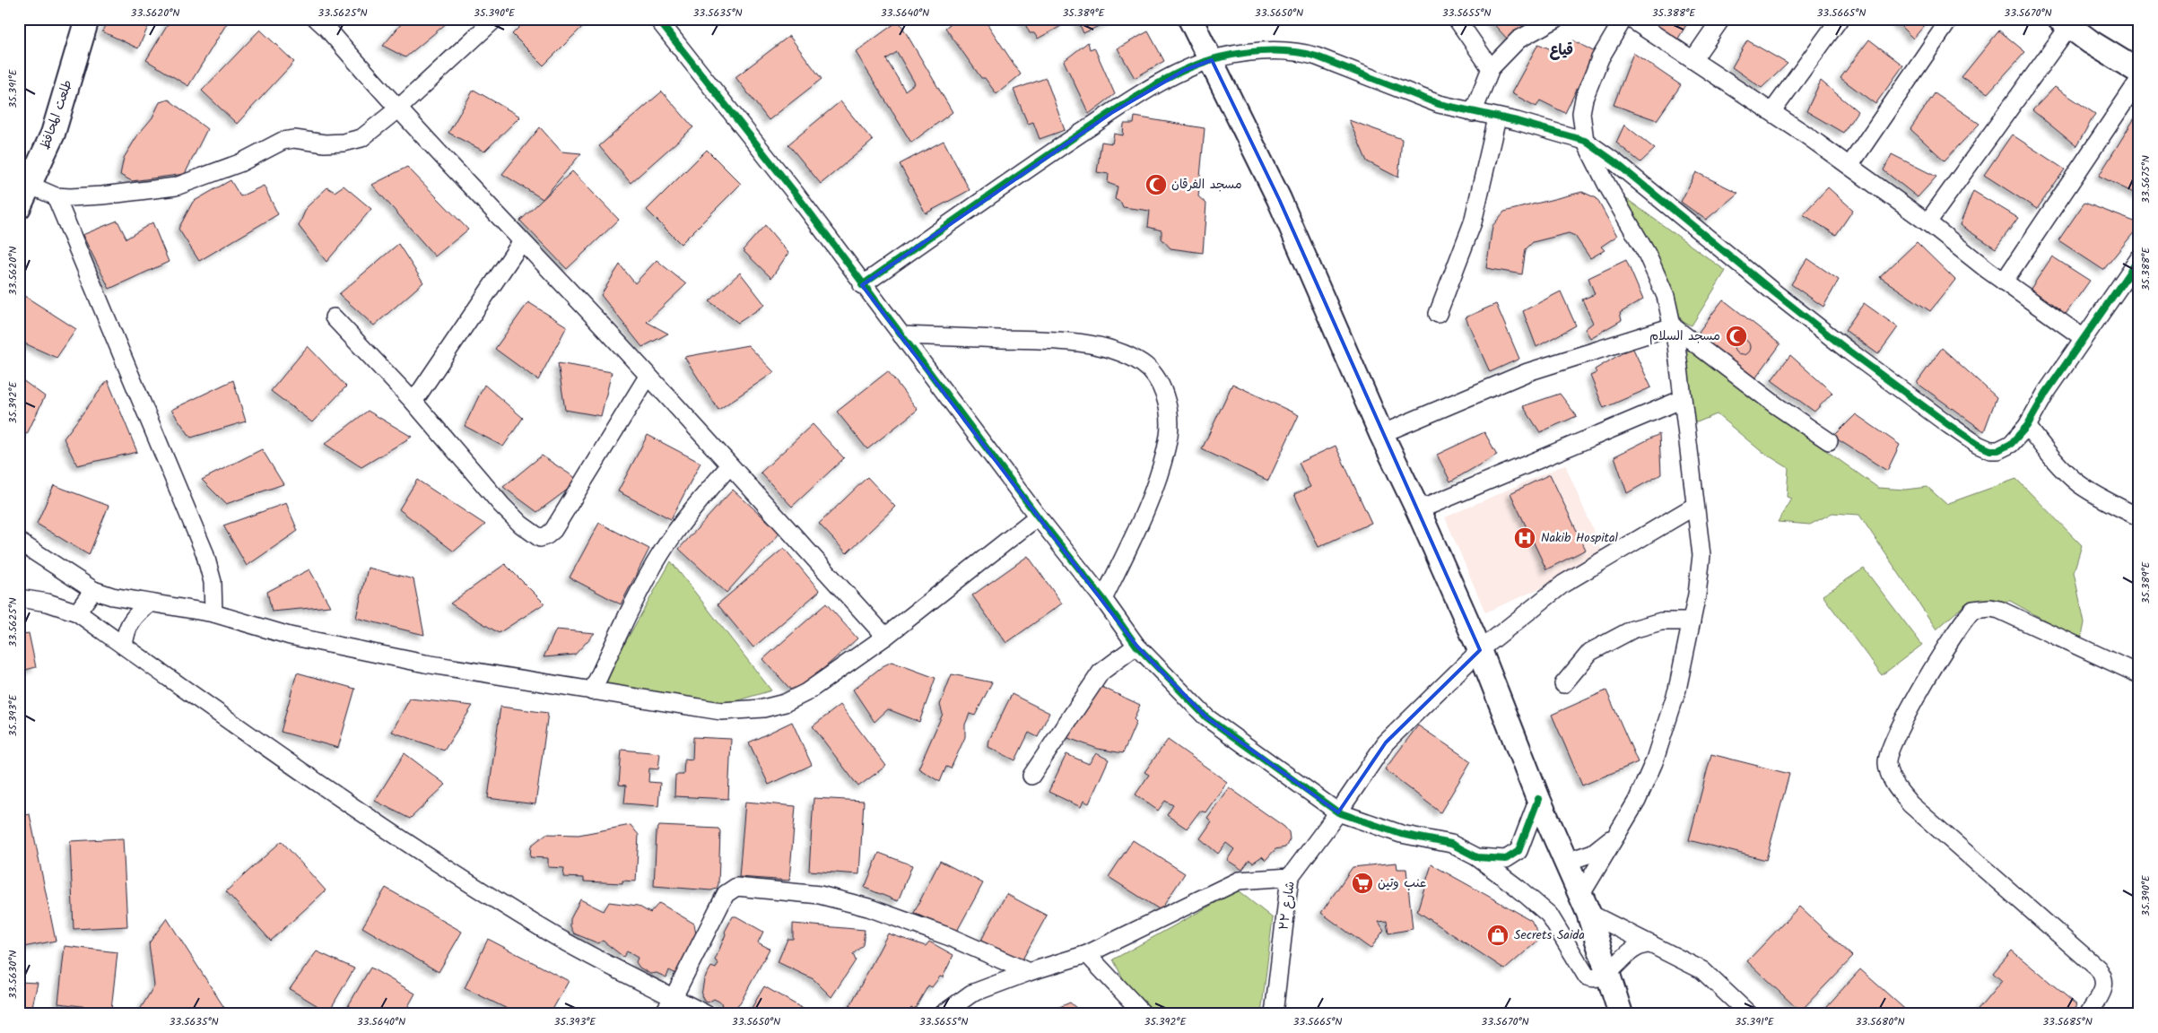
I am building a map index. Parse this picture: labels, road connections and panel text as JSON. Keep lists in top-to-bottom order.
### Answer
{
  "streets": {
    "main road": ["طلعت المحافظ"],
    "street": ["شارع ٣٣"]
  },
  "districts": ["قياع"],
  "places": {
    "mosque": ["مسجد الفرقان", "مسجد السلام"],
    "hospital": ["Nakib Hospital"],
    "supermarket": ["عنب وتين"],
    "shop": ["Secrets Saida"]
  },
  "coordinates": [
    "33.5620°N",
    "33.5625°N",
    "35.390°E",
    "33.5635°N",
    "33.5640°N",
    "35.389°E",
    "33.5650°N",
    "33.5655°N",
    "35.388°E",
    "33.5665°N",
    "33.5670°N",
    "35.391°E",
    "33.5675°N",
    "35.392°E",
    "35.393°E",
    "33.5630°N",
    "33.5680°N",
    "33.5685°N"
  ]
}
